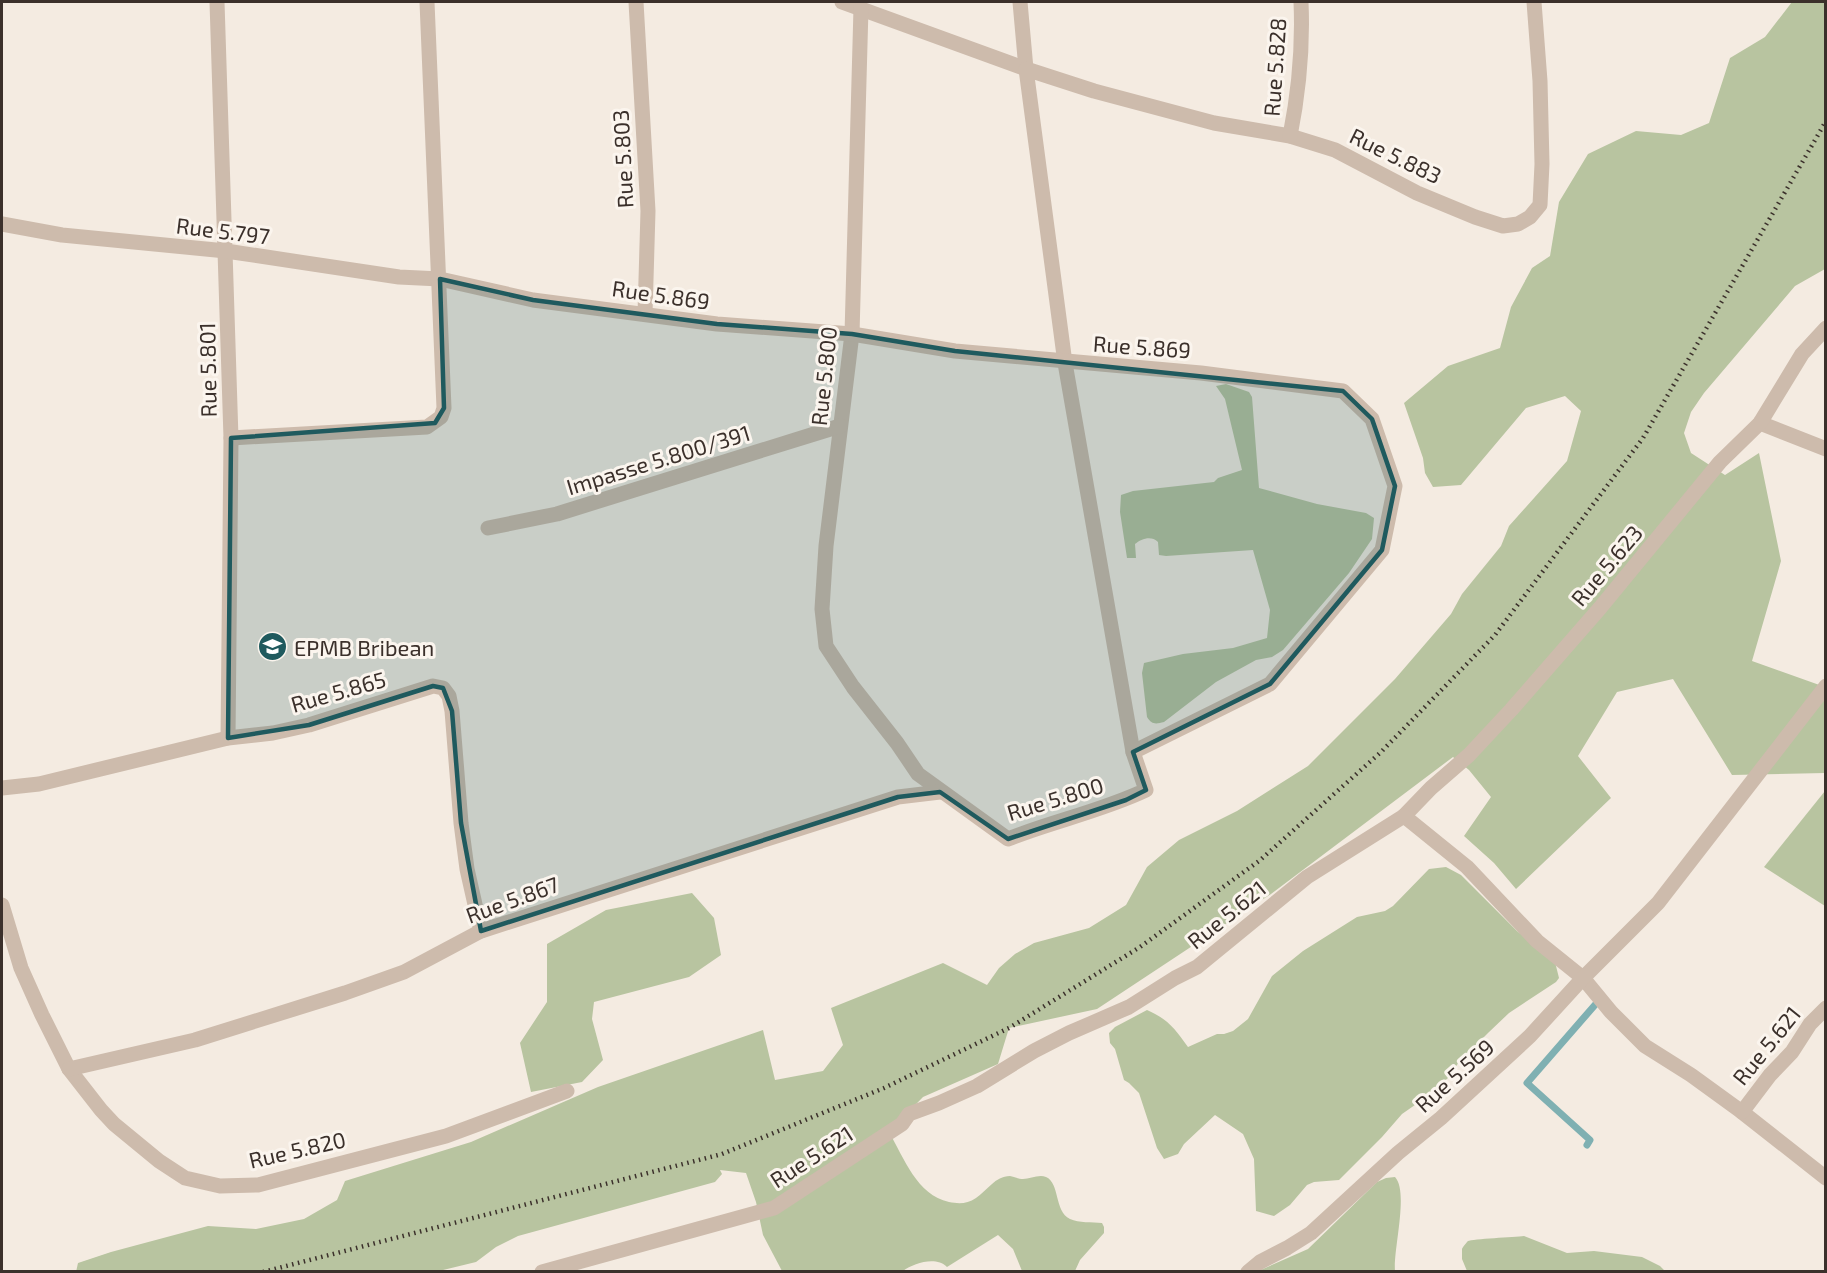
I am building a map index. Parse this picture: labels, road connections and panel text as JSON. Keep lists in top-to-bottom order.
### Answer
{
  "streets": {
    "street": [
      "Rue 5.828",
      "Rue 5.883",
      "Rue 5.803",
      "Rue 5.797",
      "Rue 5.869",
      "Rue 5.801",
      "Rue 5.800",
      "Impasse 5.800/391",
      "Rue 5.623",
      "Rue 5.865",
      "Rue 5.867",
      "Rue 5.621",
      "Rue 5.569",
      "Rue 5.820"
    ]
  },
  "crossings": [
    ["Rue 5.828", "Rue 5.883"],
    ["Rue 5.883", "Rue 5.800"],
    ["Rue 5.803", "Rue 5.869"],
    ["Rue 5.797", "Rue 5.869"],
    ["Rue 5.797", "Rue 5.801"],
    ["Rue 5.869", "Rue 5.800"],
    ["Rue 5.801", "Rue 5.865"],
    ["Rue 5.800", "Impasse 5.800/391"],
    ["Rue 5.800", "Rue 5.867"],
    ["Rue 5.623", "Rue 5.621"],
    ["Rue 5.865", "Rue 5.867"],
    ["Rue 5.867", "Rue 5.820"],
    ["Rue 5.621", "Rue 5.569"]
  ],
  "places": {
    "school or university": ["EPMB Bribean"]
  }
}
